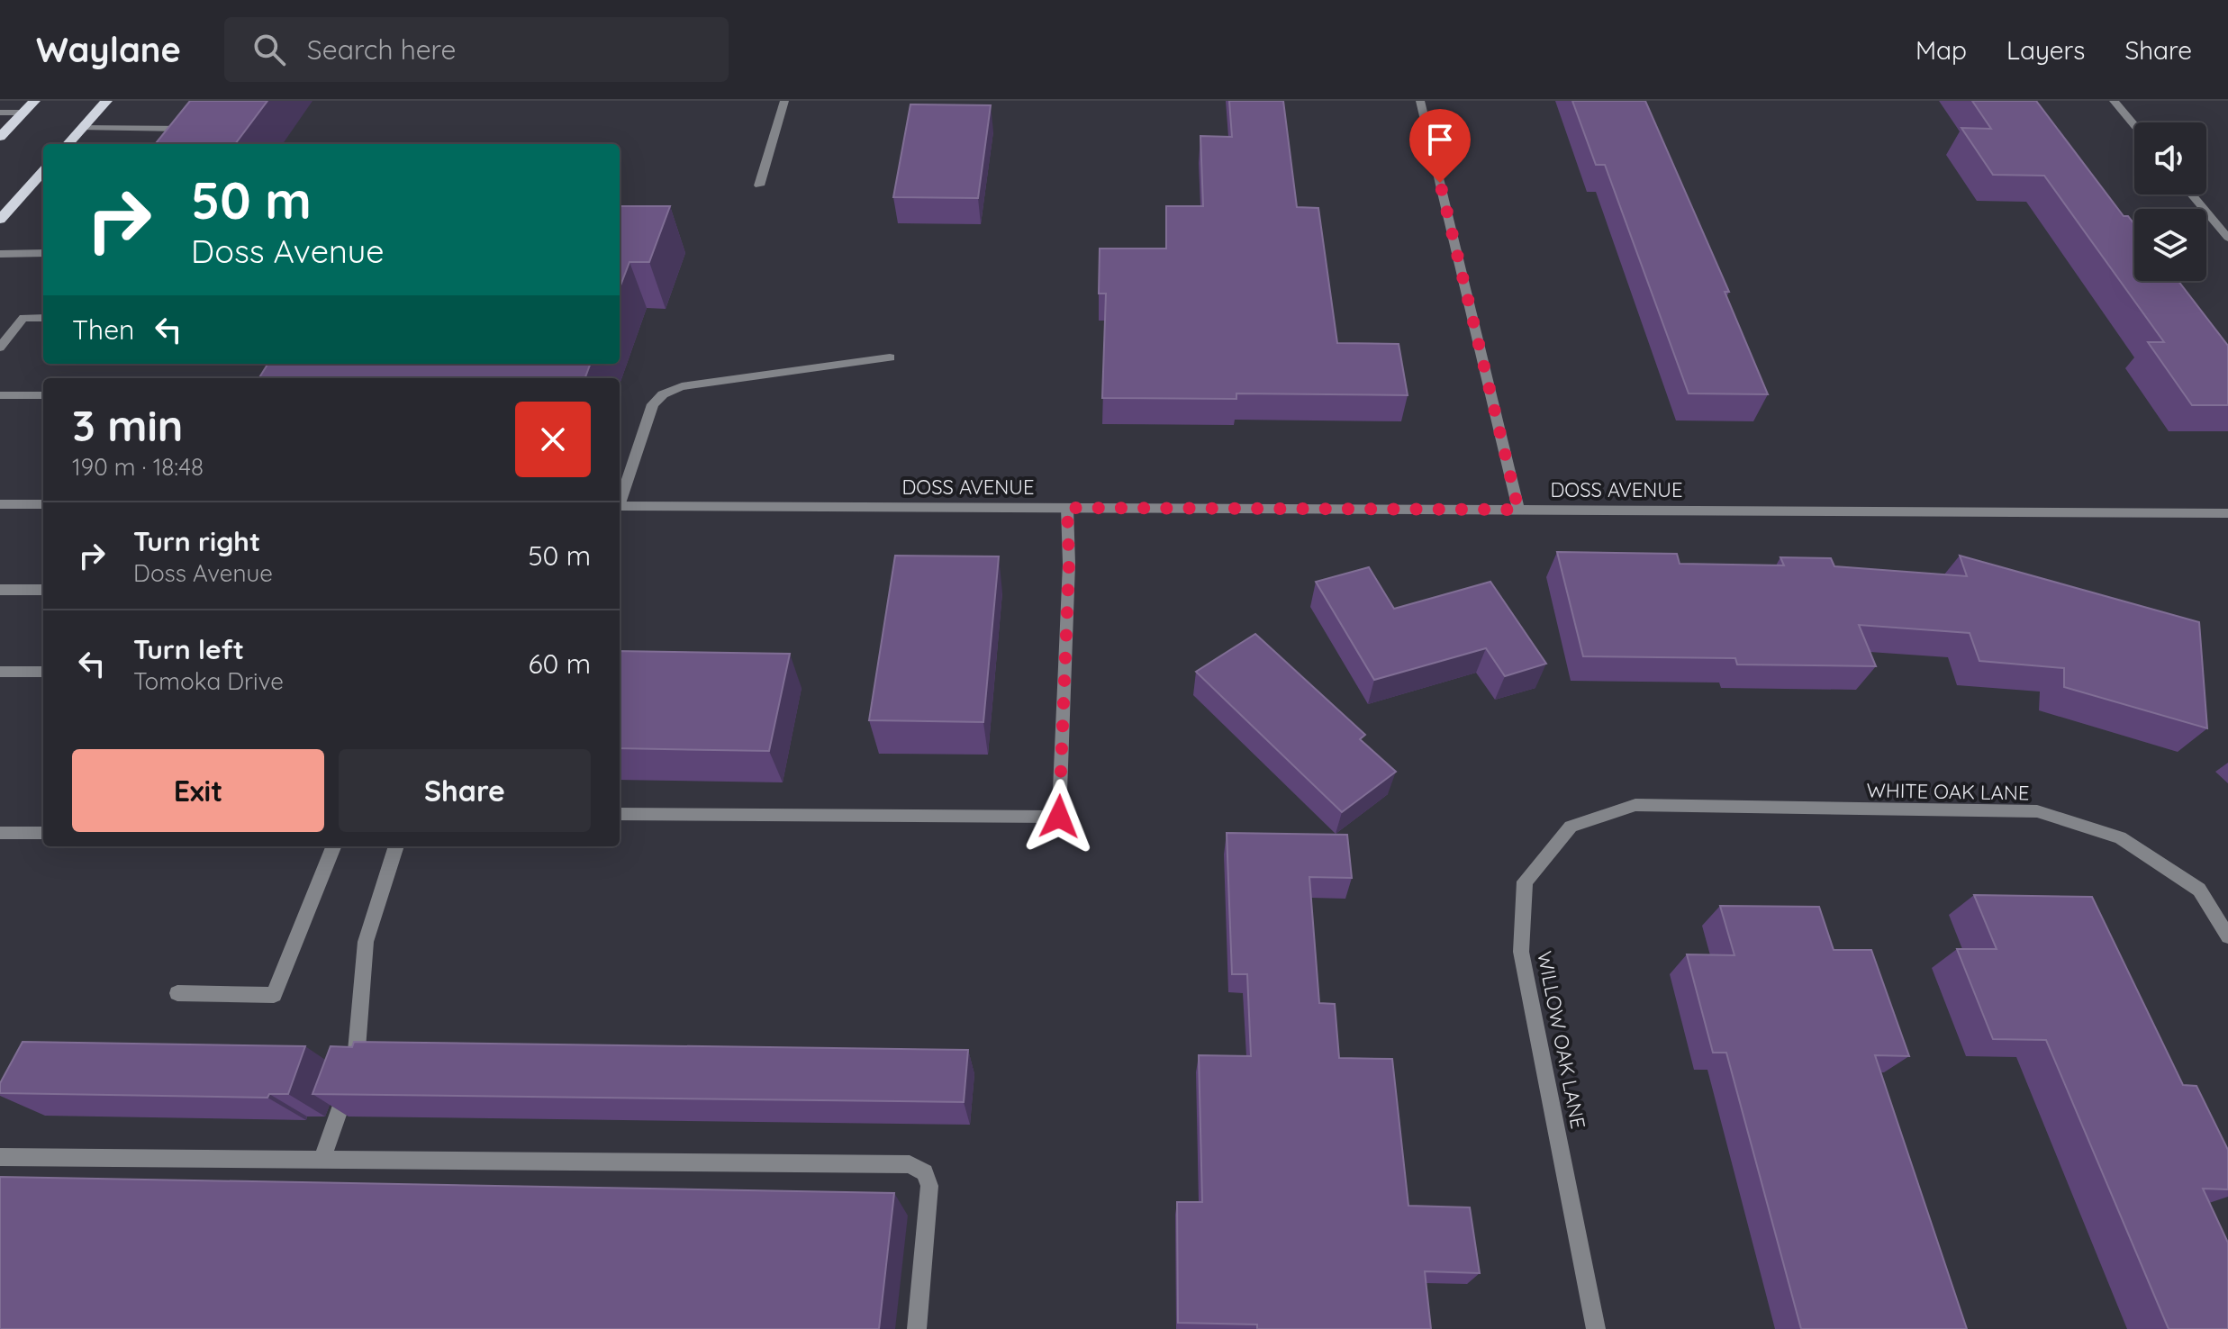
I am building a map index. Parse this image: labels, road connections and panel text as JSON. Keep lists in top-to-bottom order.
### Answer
{
  "streets": {
    "street": ["DOSS AVENUE", "WHITE OAK LANE", "WILLOW OAK LANE"]
  },
  "crossings": [
    ["WHITE OAK LANE", "WILLOW OAK LANE"]
  ],
  "page": {
    "header": "Waylane",
    "search": "Search here",
    "nav": ["Map", "Layers", "Share"],
    "turn": ["50 m", "Doss Avenue"],
    "then": "Then",
    "heading": ["3 min", "190 m · 18:48"],
    "list": [
      {
        "name": "Turn right",
        "note": "Doss Avenue",
        "value": "50 m"
      },
      {
        "name": "Turn left",
        "note": "Tomoka Drive",
        "value": "60 m"
      }
    ],
    "buttons": ["Exit", "Share"]
  }
}
